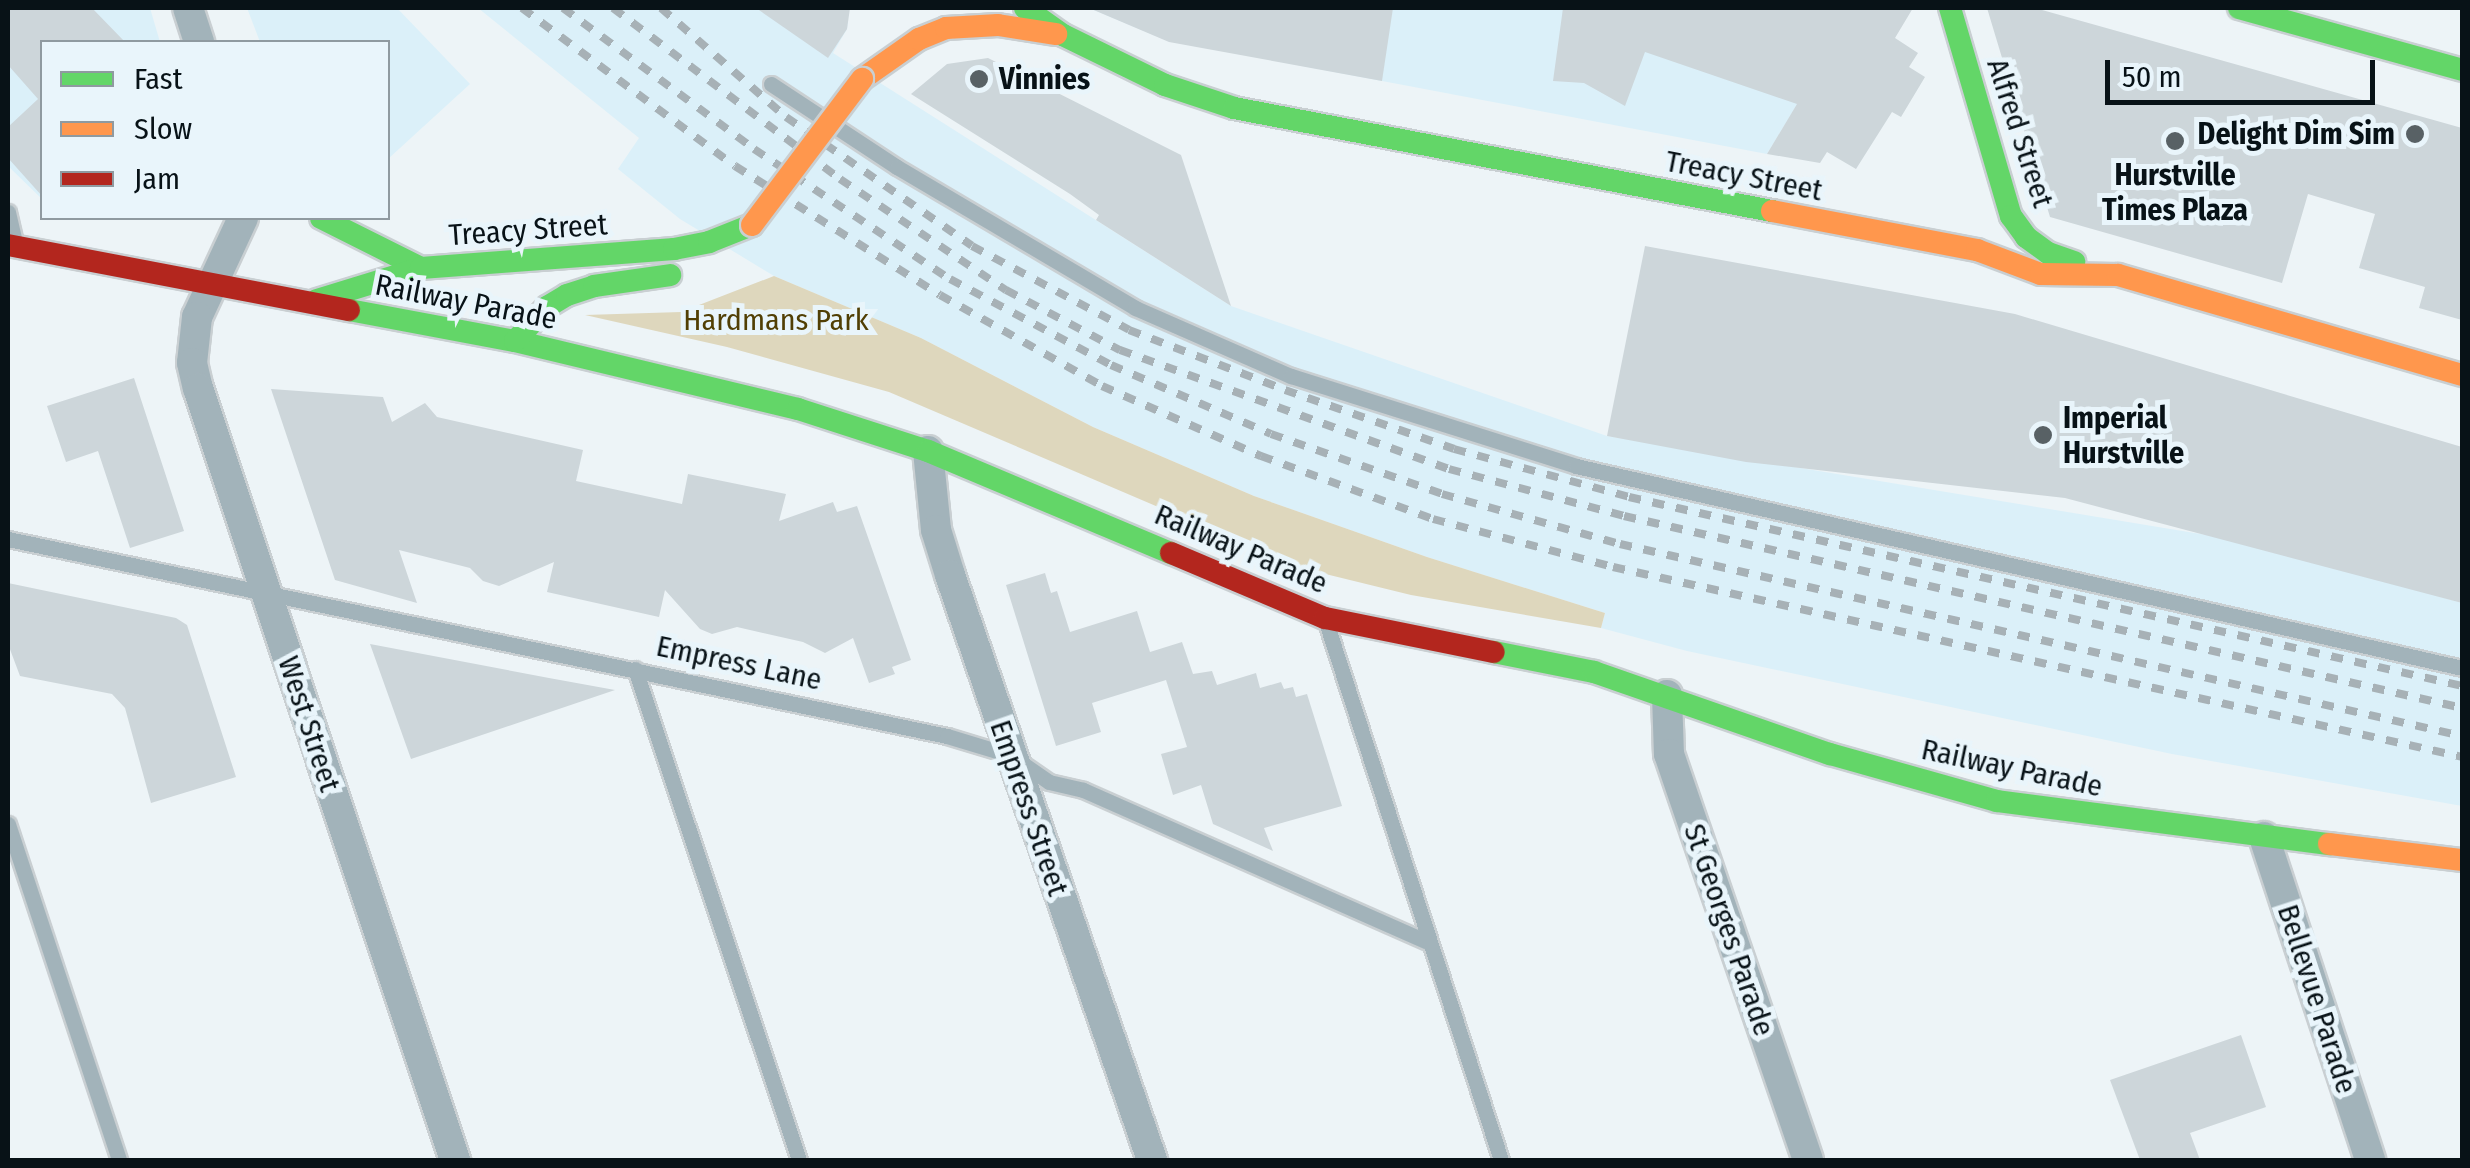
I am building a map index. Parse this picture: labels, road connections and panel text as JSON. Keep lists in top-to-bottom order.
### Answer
{
  "streets": {
    "street": [
      "Alfred Street",
      "Treacy Street",
      "Railway Parade",
      "West Street",
      "Empress Street",
      "St Georges Parade",
      "Bellevue Parade"
    ],
    "lane": ["Empress Lane"]
  },
  "crossings": [
    ["Alfred Street", "Treacy Street"],
    ["Treacy Street", "Railway Parade"],
    ["Railway Parade", "West Street"],
    ["Railway Parade", "Empress Street"],
    ["Railway Parade", "St Georges Parade"],
    ["Railway Parade", "Bellevue Parade"],
    ["Empress Lane", "West Street"],
    ["Empress Lane", "Empress Street"]
  ],
  "parks": ["Hardmans Park"],
  "places": [
    "Vinnies",
    "Delight Dim Sim",
    "Hurstville Times Plaza",
    "Imperial Hurstville"
  ],
  "legend": ["Fast", "Slow", "Jam"],
  "scale_bar": "50 m"
}
